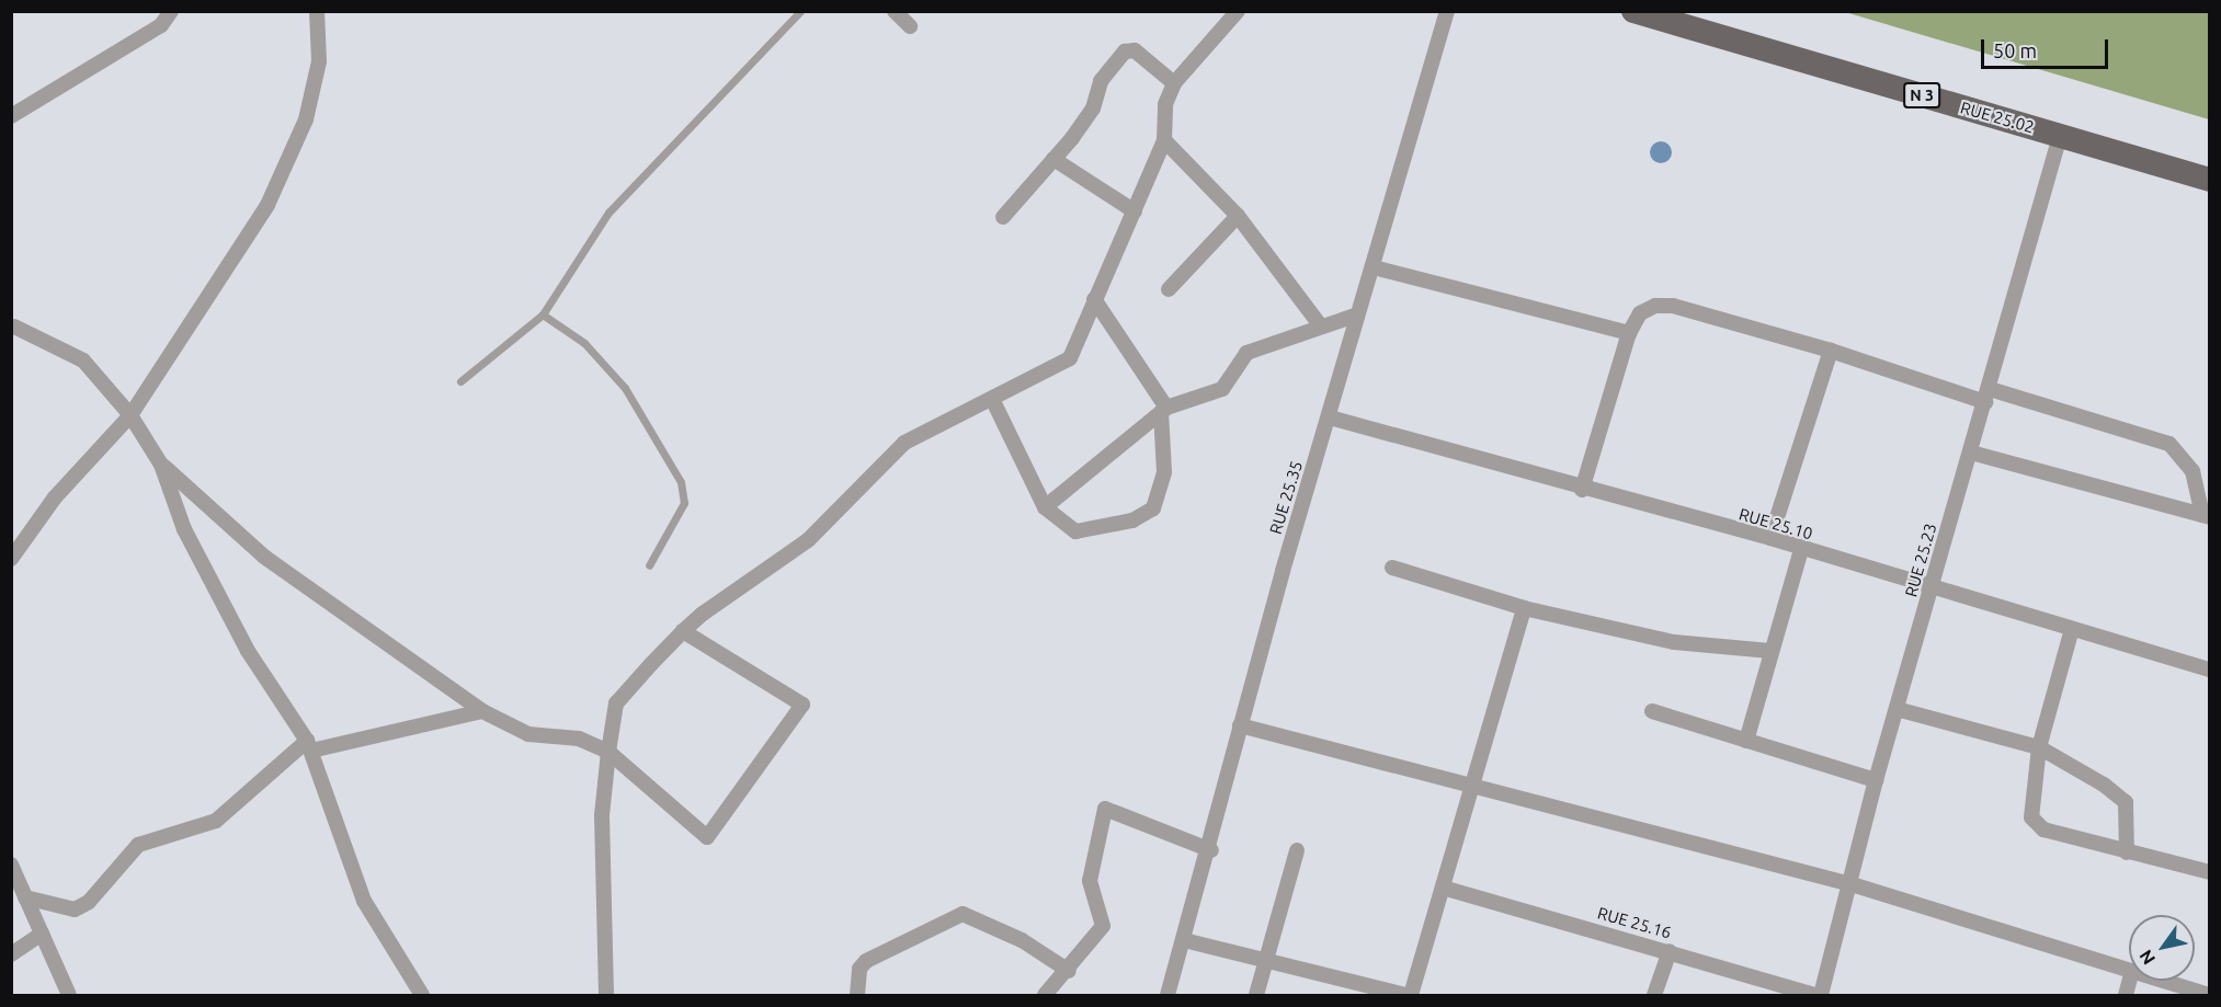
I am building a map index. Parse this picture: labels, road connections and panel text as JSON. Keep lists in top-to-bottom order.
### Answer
{
  "streets": {
    "main road": ["N 3", "RUE 25.02"],
    "street": [
      "RUE 25.35",
      "RUE 25.10",
      "RUE 25.23",
      "RUE 25.16"
    ]
  },
  "crossings": [
    ["RUE 25.02", "RUE 25.23"],
    ["RUE 25.35", "RUE 25.10"],
    ["RUE 25.10", "RUE 25.23"],
    ["RUE 25.23", "RUE 25.16"]
  ],
  "scale_bar": "50 m",
  "north": "bottom left"
}
